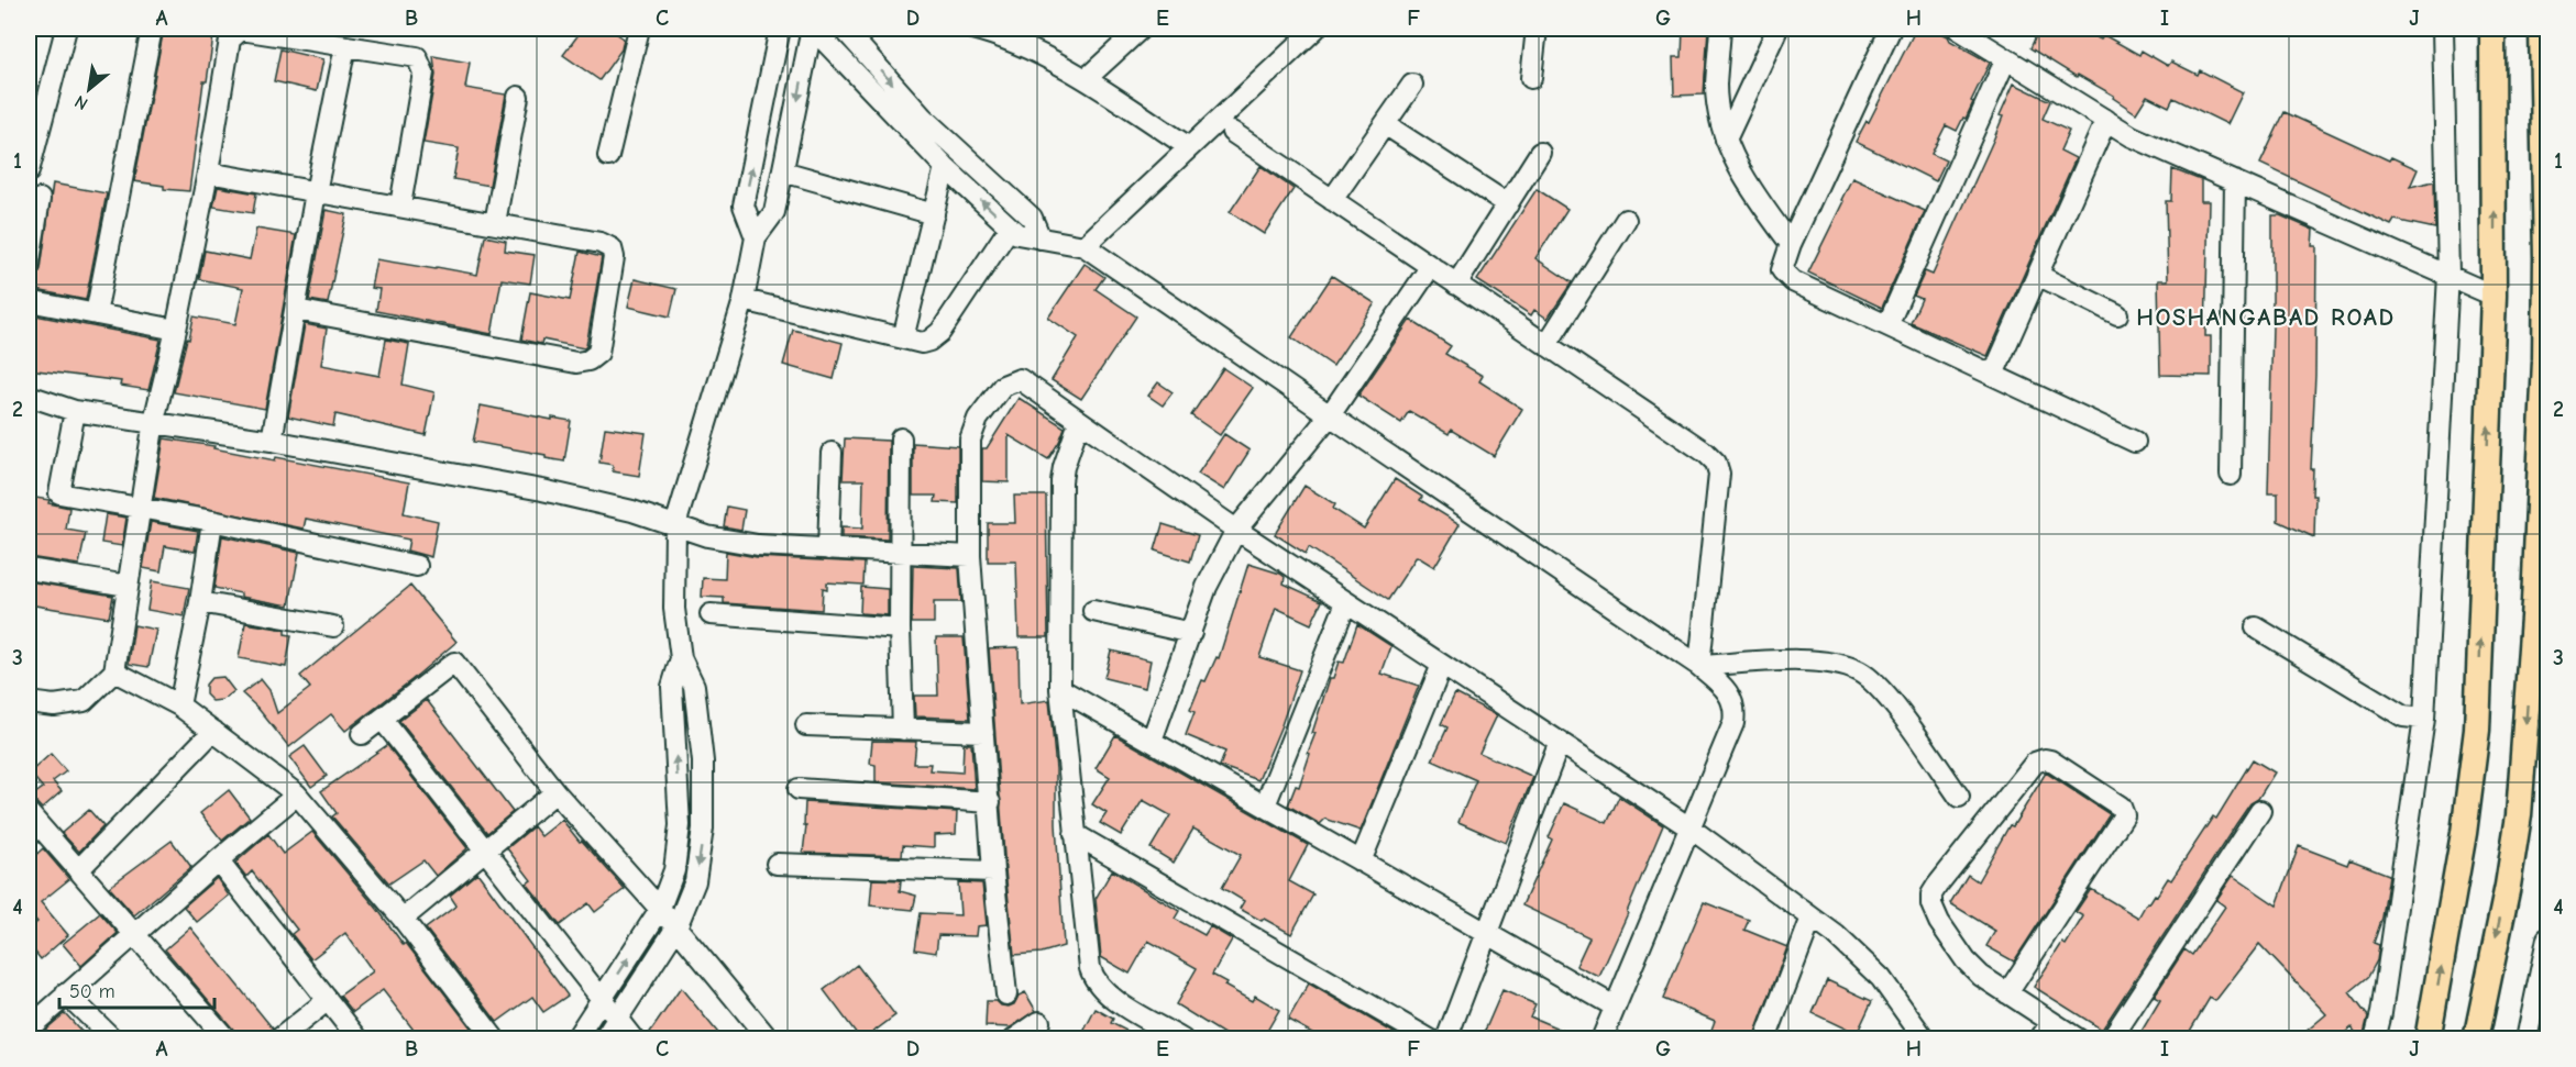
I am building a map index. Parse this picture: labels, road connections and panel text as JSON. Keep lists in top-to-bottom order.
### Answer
{
  "districts": ["HOSHANGABAD ROAD"],
  "scale_bar": "50 m",
  "north": "bottom left",
  "grid": {
    "columns": [
      "A",
      "B",
      "C",
      "D",
      "E",
      "F",
      "G",
      "H",
      "I",
      "J"
    ],
    "rows": [
      "1",
      "2",
      "3",
      "4"
    ]
  }
}
